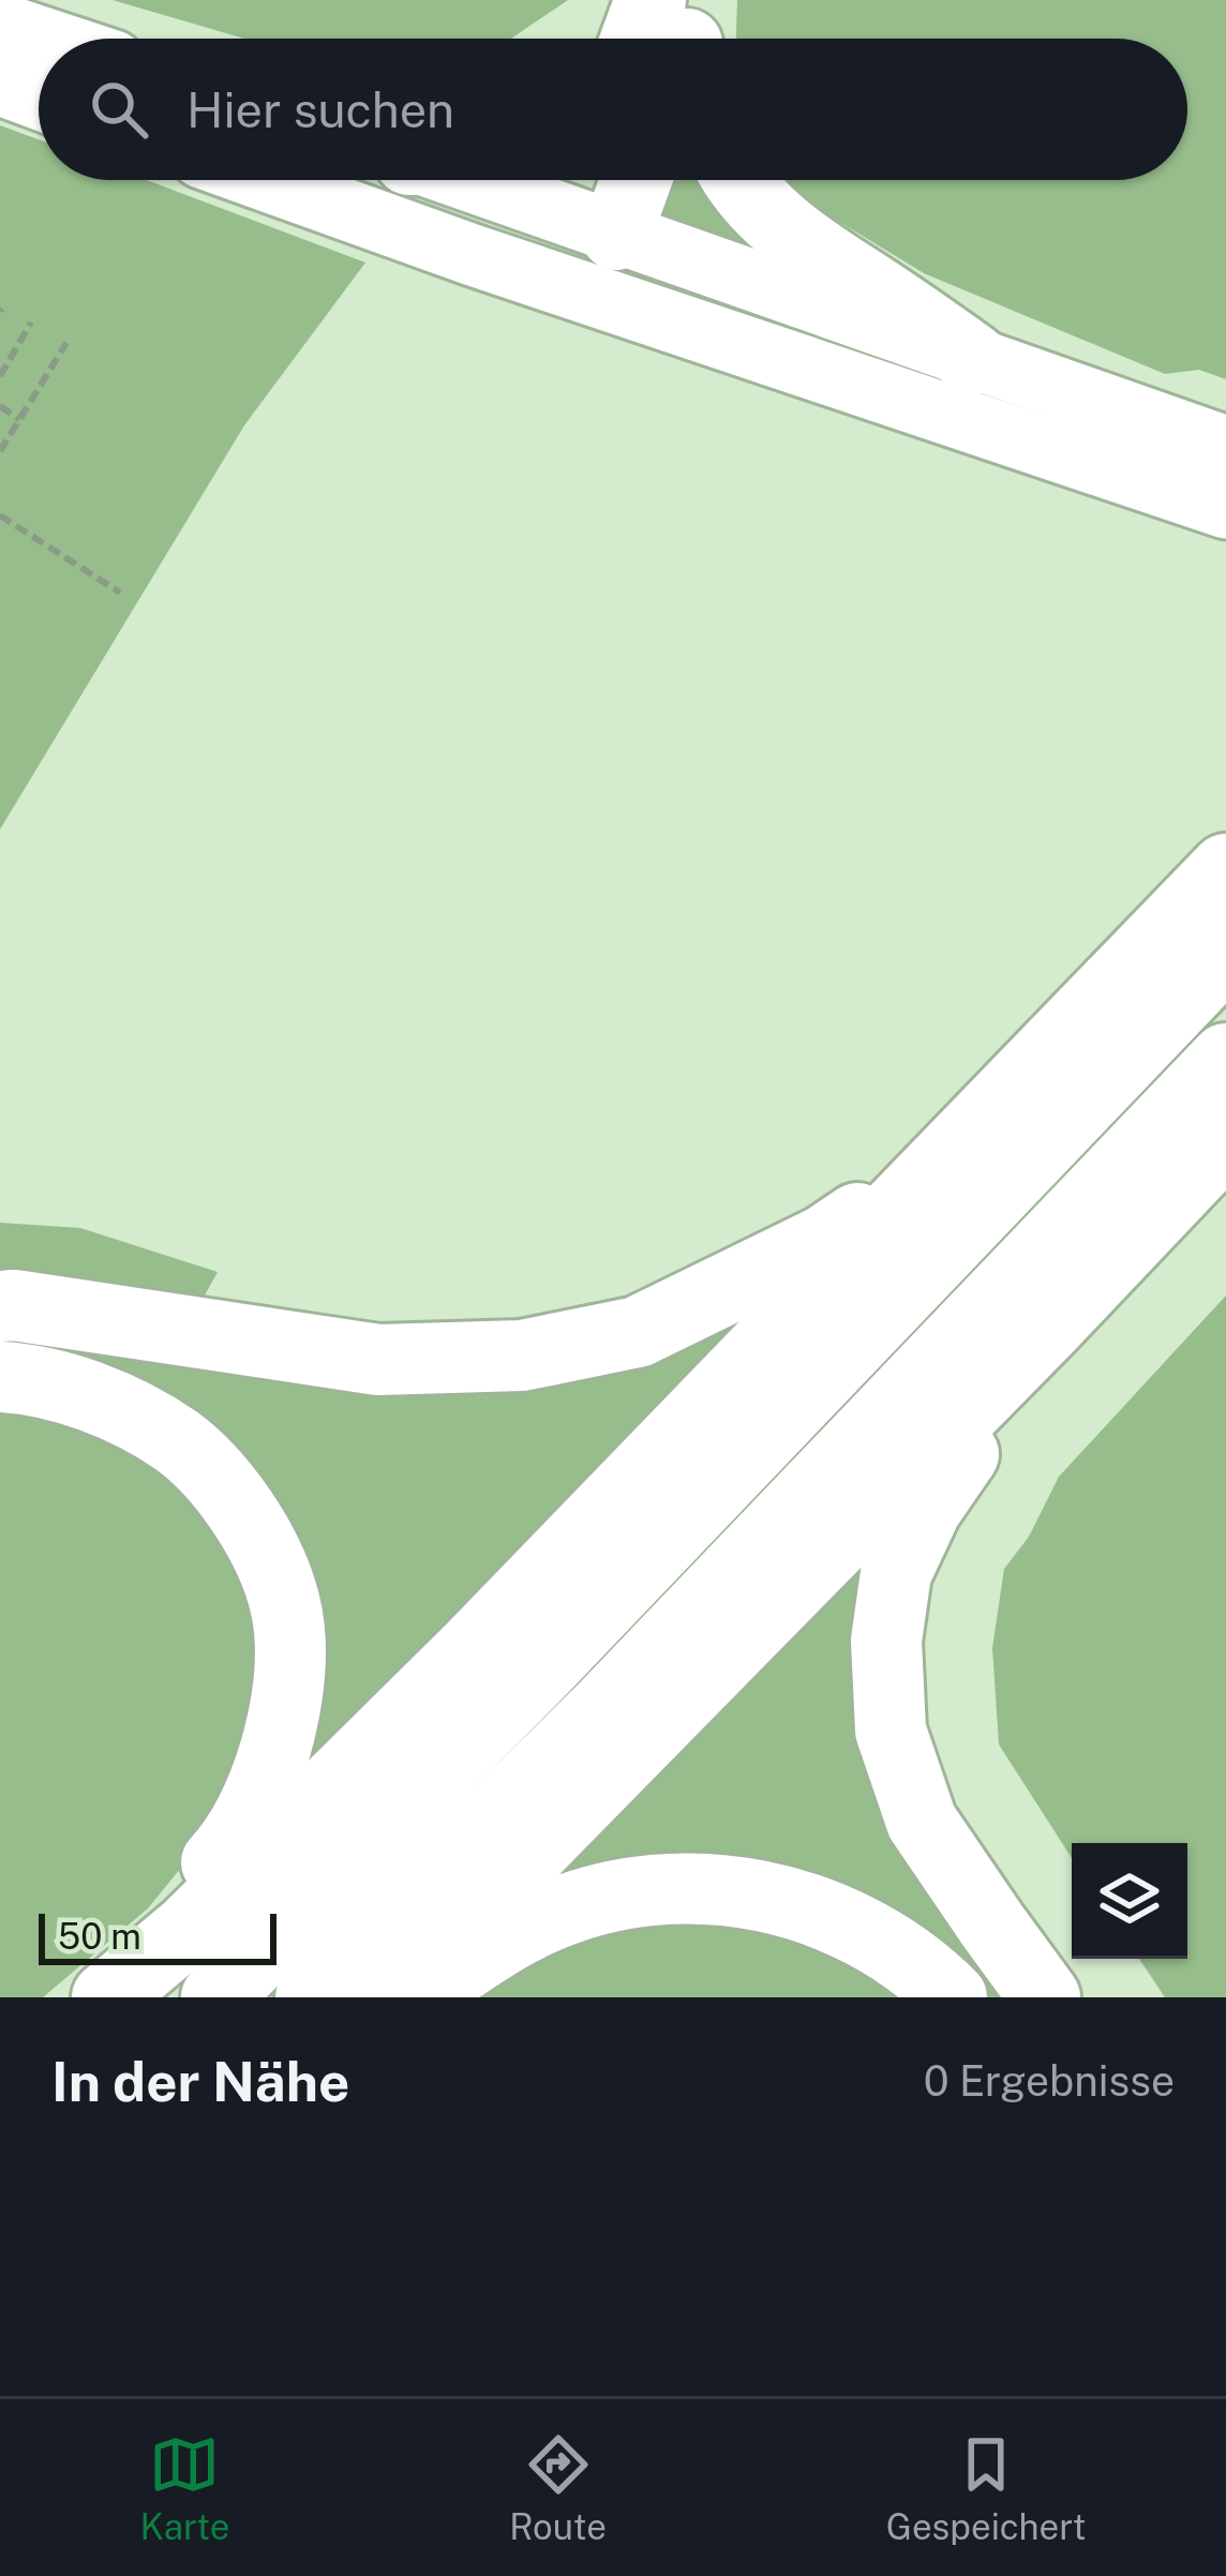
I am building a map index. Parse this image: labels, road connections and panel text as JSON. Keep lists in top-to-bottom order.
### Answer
{
  "scale_bar": "50 m",
  "page": {
    "search": "Hier suchen",
    "scale": "50 m",
    "heading": ["In der Nähe", "0 Ergebnisse"],
    "nav": ["Karte", "Route", "Gespeichert"]
  }
}
